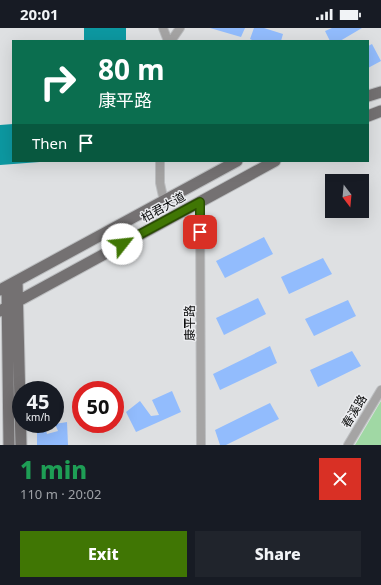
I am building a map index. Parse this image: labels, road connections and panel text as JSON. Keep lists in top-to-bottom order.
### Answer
{
  "streets": {
    "main road": ["柏君大道"],
    "street": ["康平路", "春溪路"]
  },
  "crossings": [
    ["柏君大道", "康平路"]
  ],
  "north": "bottom",
  "page": {
    "status": "20:01",
    "turn": ["80 m", "康平路"],
    "then": "Then",
    "speed": "45 km/h",
    "limit": "50",
    "heading": ["1 min", "110 m · 20:02"],
    "buttons": ["Exit", "Share"]
  }
}
